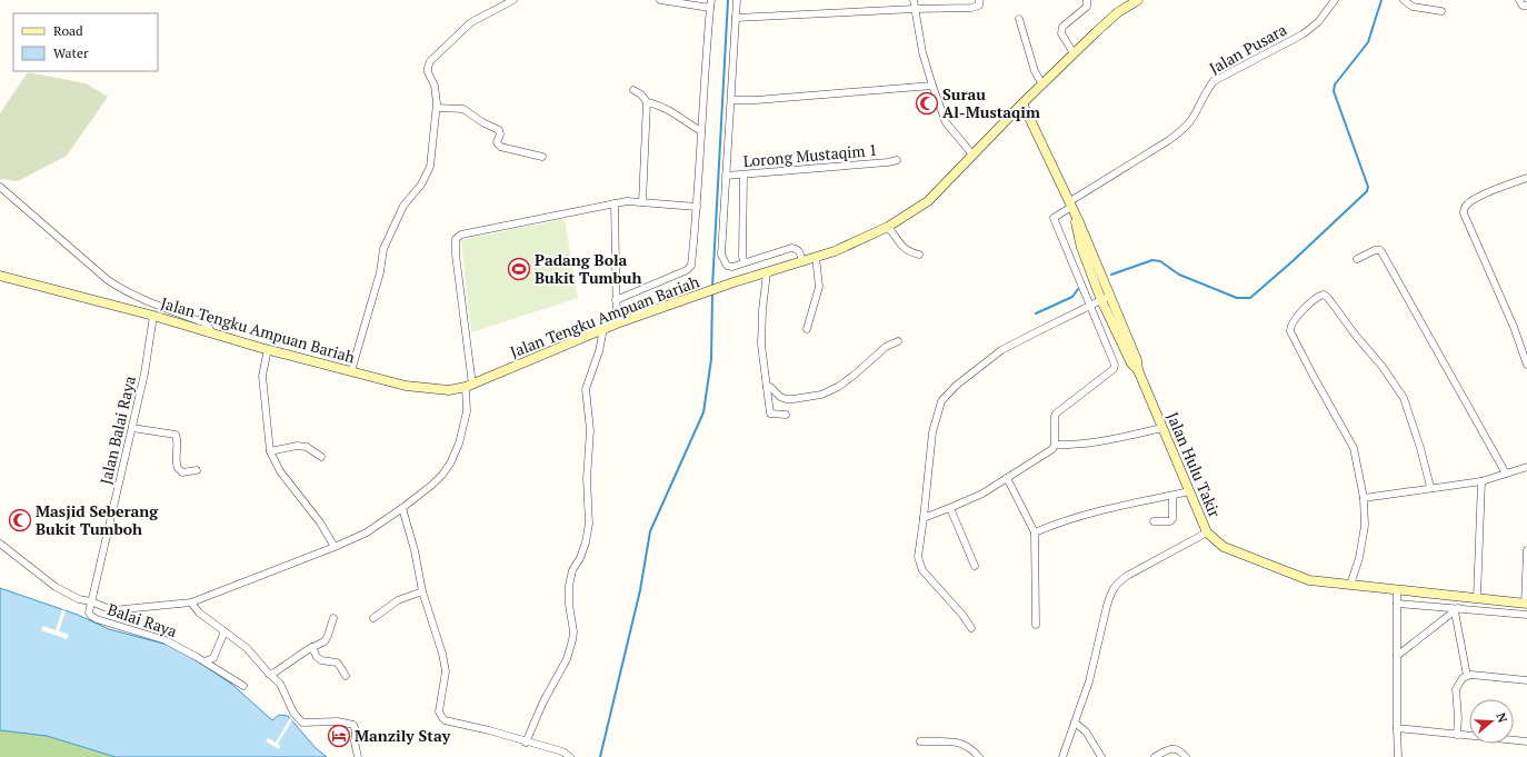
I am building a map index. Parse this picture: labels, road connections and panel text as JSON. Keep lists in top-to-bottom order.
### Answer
{
  "streets": {
    "main road": ["Jalan Tengku Ampuan Bariah", "Jalan Hulu Takir"],
    "street": [
      "Jalan Pusara",
      "Lorong Mustaqim 1",
      "Jalan Balai Raya",
      "Balai Raya"
    ]
  },
  "crossings": [
    ["Jalan Pusara", "Jalan Hulu Takir"],
    ["Jalan Tengku Ampuan Bariah", "Jalan Balai Raya"],
    ["Jalan Tengku Ampuan Bariah", "Jalan Hulu Takir"],
    ["Jalan Balai Raya", "Balai Raya"]
  ],
  "places": {
    "mosque": ["Surau Al-Mustaqim", "Masjid Seberang Bukit Tumboh"],
    "sports": ["Padang Bola Bukit Tumbuh"],
    "hotel": ["Manzily Stay"]
  },
  "legend": ["Road", "Water"],
  "north": "right"
}
